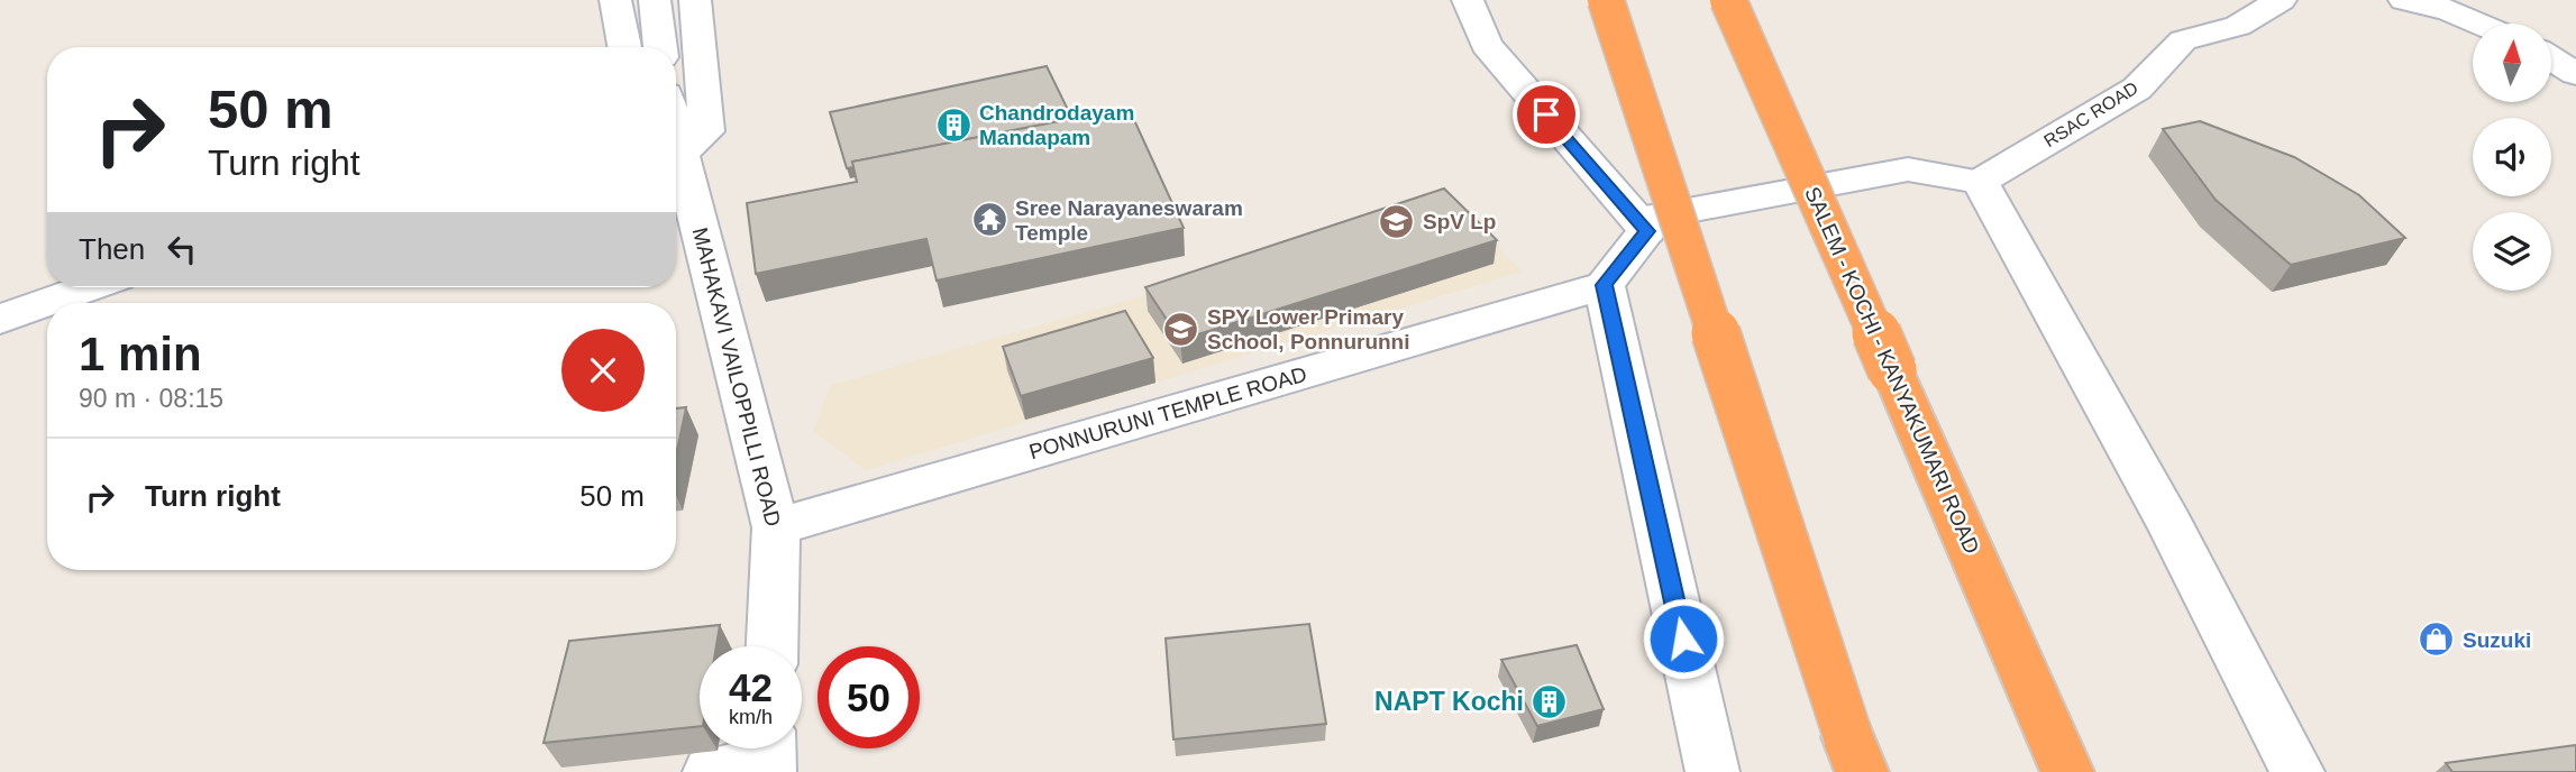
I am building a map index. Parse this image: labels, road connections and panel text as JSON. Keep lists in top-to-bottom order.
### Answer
{
  "streets": {
    "highway": ["SALEM - KOCHI - KANYAKUMARI ROAD"],
    "main road": ["RSAC ROAD", "MAHAKAVI VAILOPPILLI ROAD", "PONNURUNI TEMPLE ROAD"]
  },
  "crossings": [
    ["MAHAKAVI VAILOPPILLI ROAD", "PONNURUNI TEMPLE ROAD"]
  ],
  "places": {
    "building": ["Chandrodayam Mandapam", "NAPT Kochi"],
    "temple": ["Sree Narayaneswaram Temple"],
    "school or university": ["SpV Lp", "SPY Lower Primary School, Ponnurunni"],
    "shop": ["Suzuki"]
  },
  "north": "top",
  "page": {
    "turn": ["50 m", "Turn right"],
    "then": "Then",
    "heading": ["1 min", "90 m · 08:15"],
    "list": [
      {
        "name": "Turn right",
        "value": "50 m"
      }
    ],
    "speed": "42 km/h",
    "limit": "50"
  }
}
